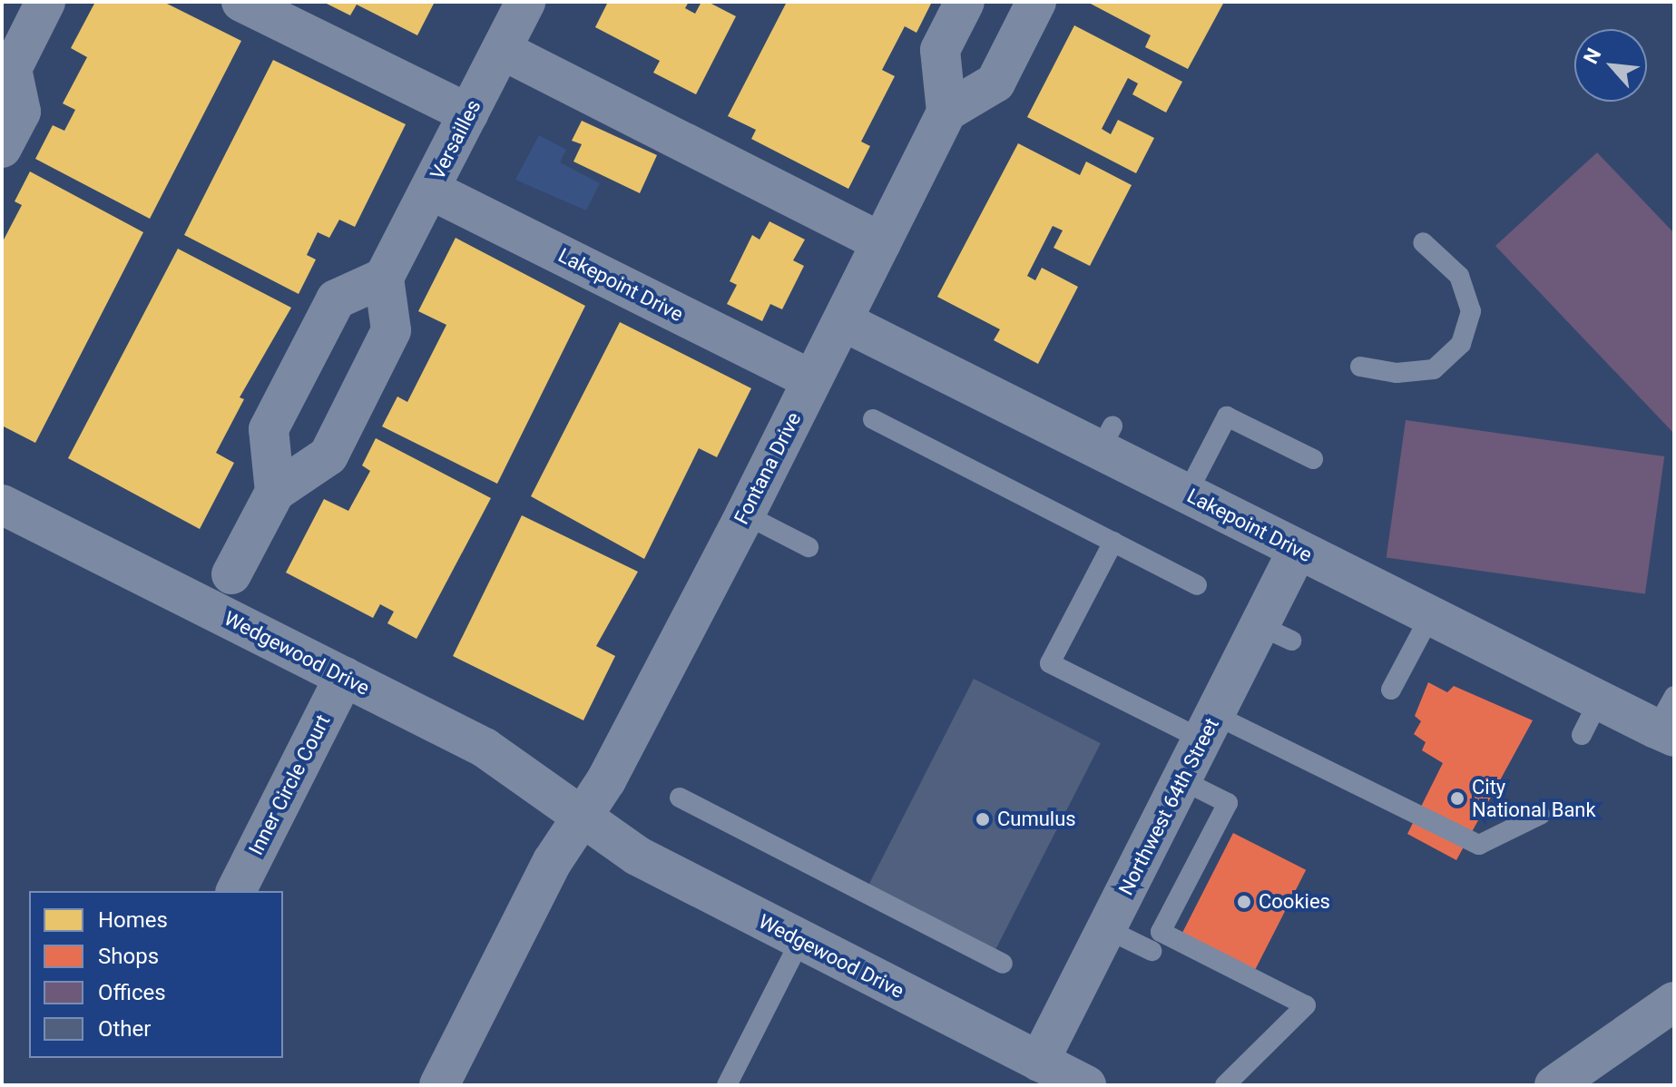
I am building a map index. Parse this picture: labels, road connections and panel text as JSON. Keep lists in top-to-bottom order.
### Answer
{
  "streets": {
    "street": [
      "Versailles",
      "Lakepoint Drive",
      "Fontana Drive",
      "Wedgewood Drive",
      "Inner Circle Court",
      "Northwest 64th Street"
    ]
  },
  "crossings": [
    ["Versailles", "Lakepoint Drive"],
    ["Lakepoint Drive", "Fontana Drive"],
    ["Lakepoint Drive", "Northwest 64th Street"],
    ["Fontana Drive", "Wedgewood Drive"],
    ["Wedgewood Drive", "Inner Circle Court"],
    ["Wedgewood Drive", "Northwest 64th Street"]
  ],
  "places": ["City National Bank", "Cumulus", "Cookies"],
  "legend": [
    "Homes",
    "Shops",
    "Offices",
    "Other"
  ],
  "north": "top left"
}
